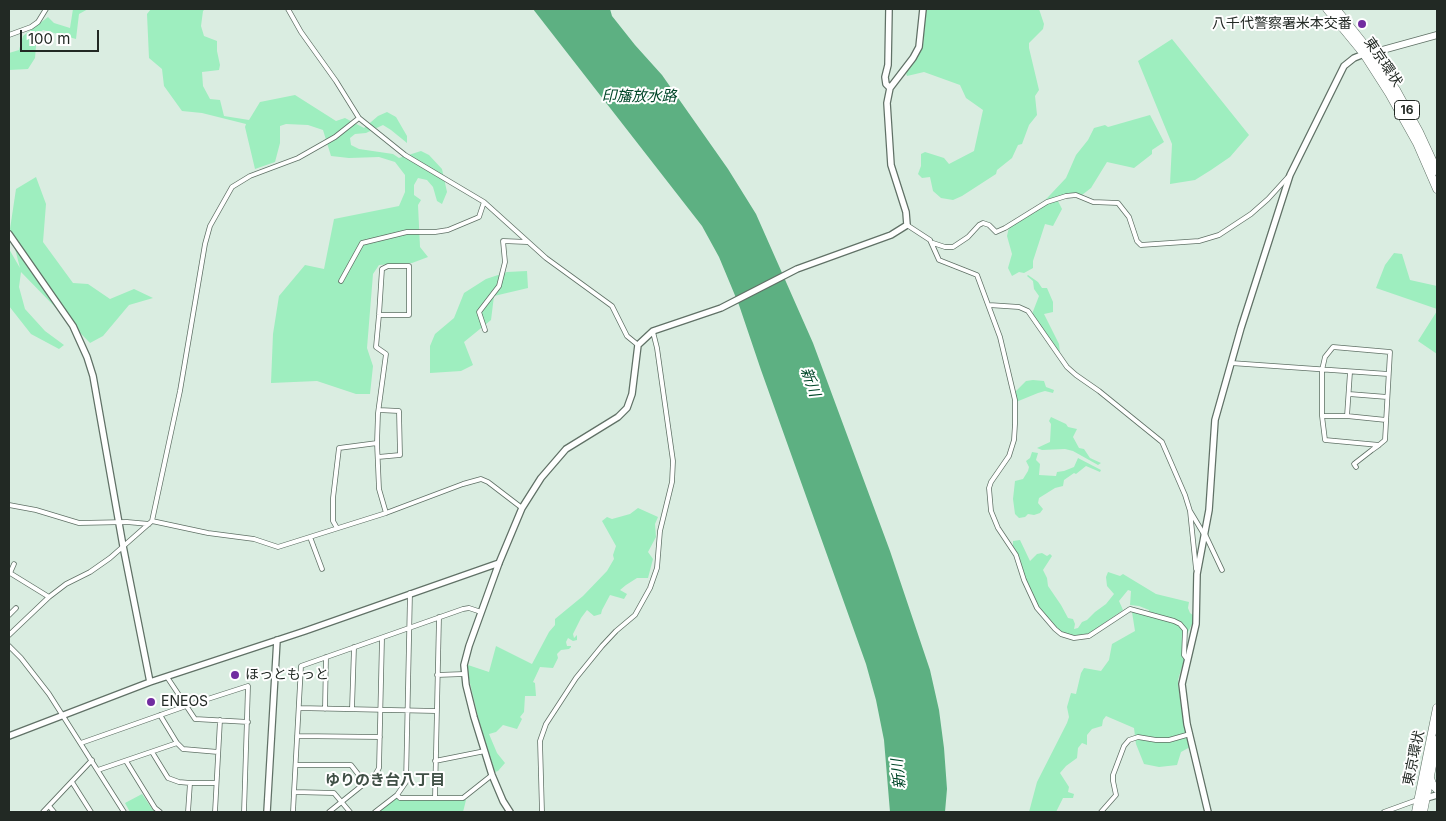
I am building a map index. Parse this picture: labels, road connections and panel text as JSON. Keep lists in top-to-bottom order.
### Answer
{
  "streets": {
    "highway": ["東京環状", "16"]
  },
  "districts": ["ゆりのき台八丁目"],
  "water": ["印旛放水路", "新川"],
  "places": ["八千代警察署米本交番", "ほっともっと", "ENEOS"],
  "scale_bar": "100 m"
}
